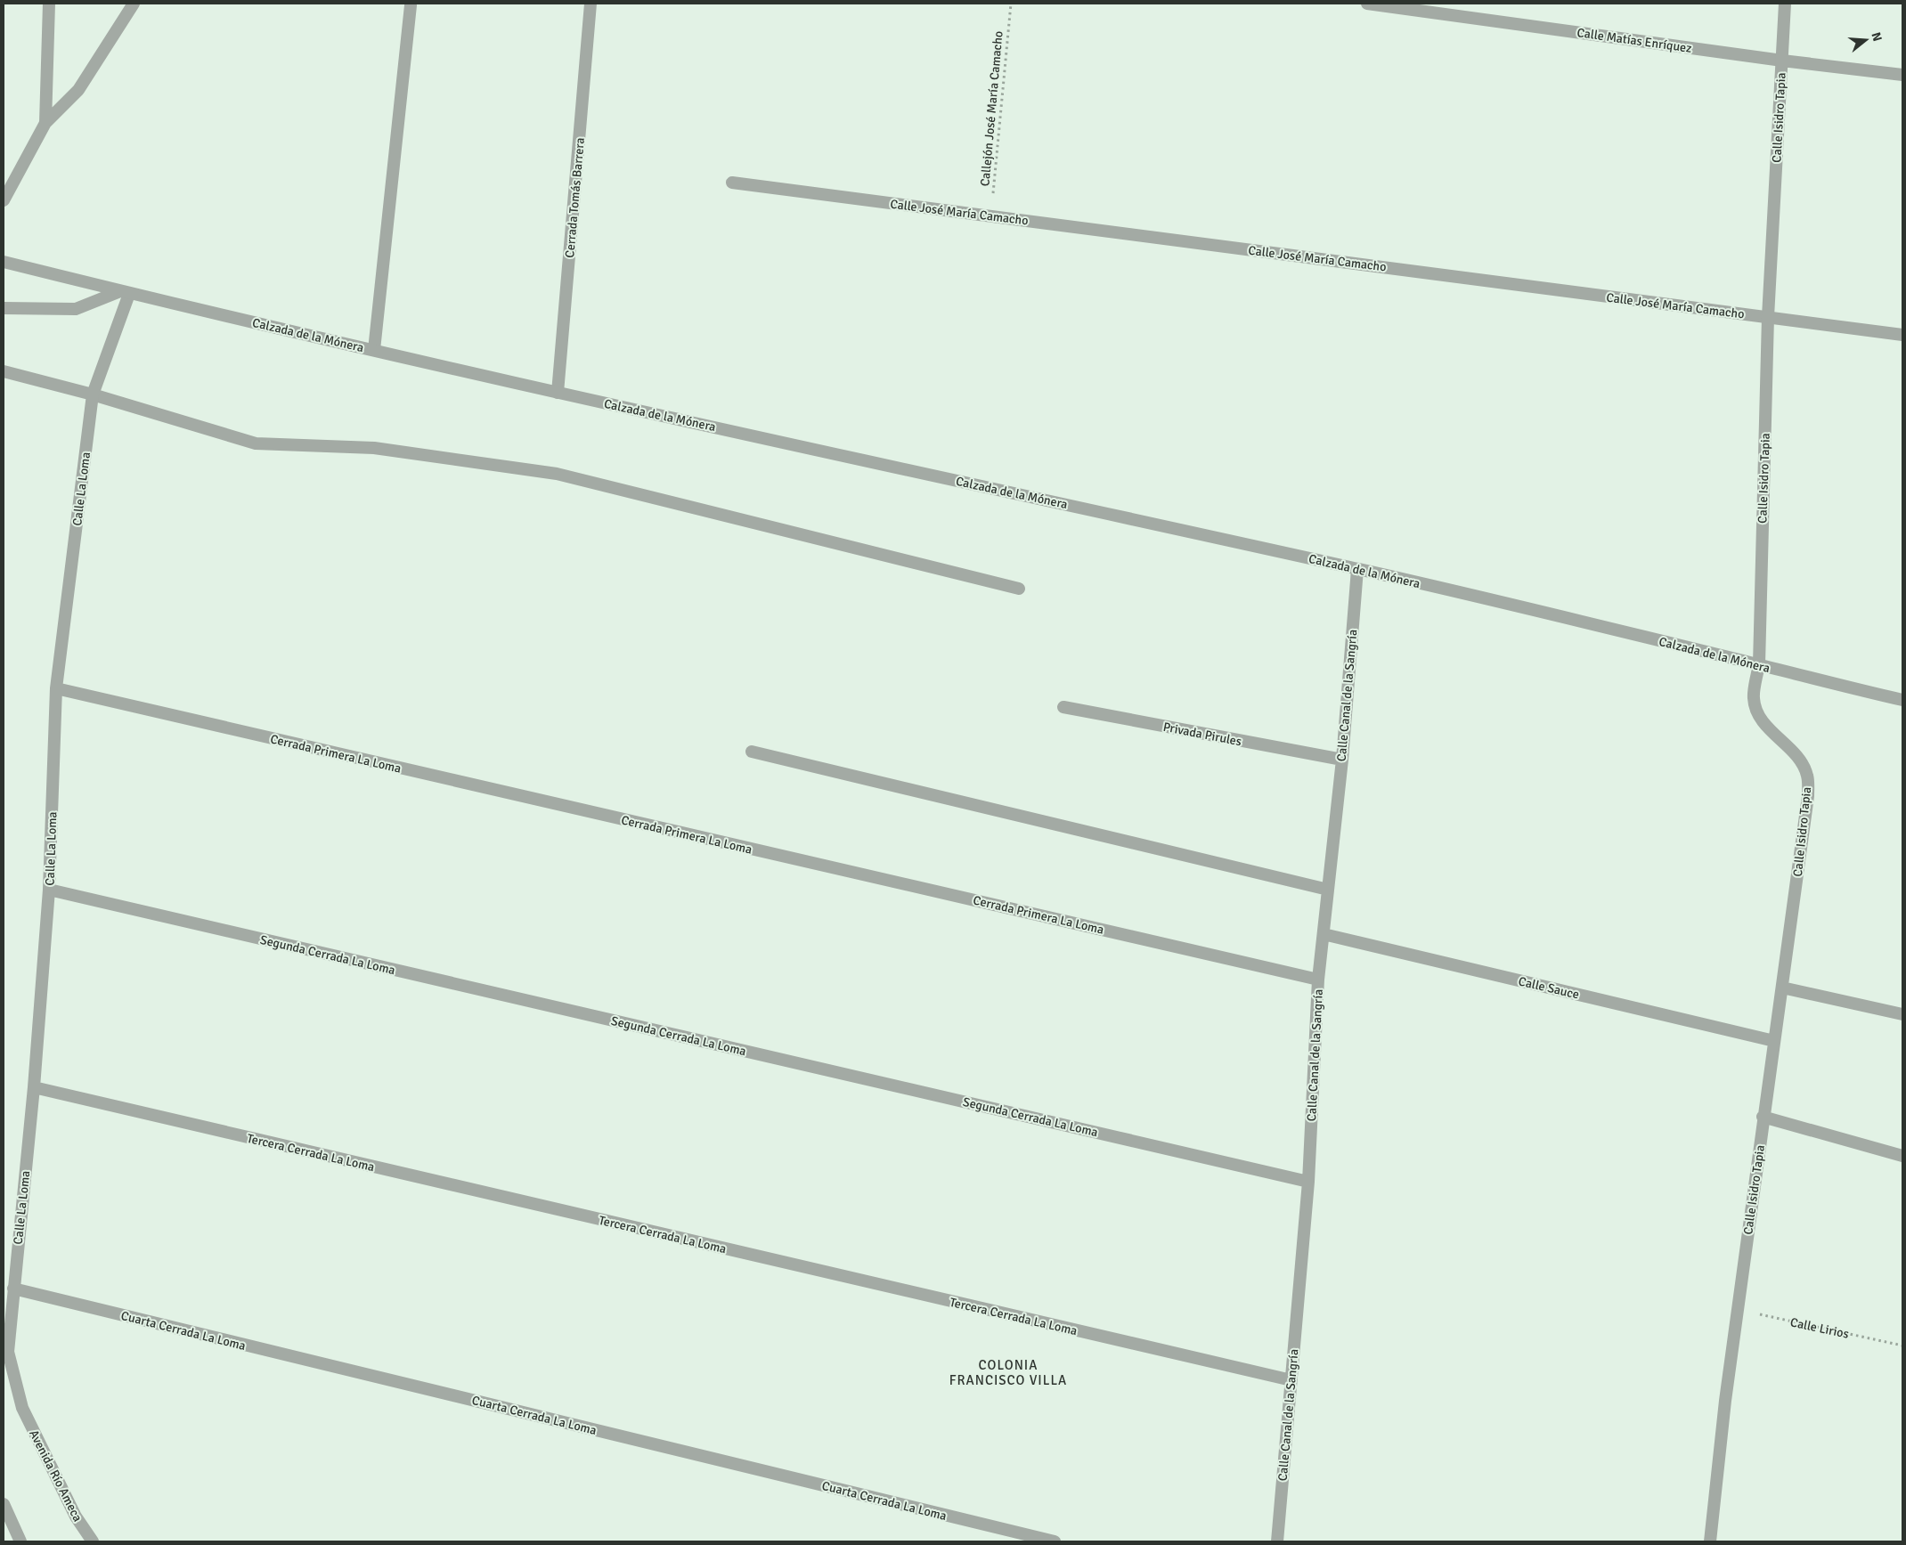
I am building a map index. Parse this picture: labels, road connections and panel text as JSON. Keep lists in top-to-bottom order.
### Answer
{
  "streets": {
    "street": [
      "Calle Matías Enríquez",
      "Calle Isidro Tapia",
      "Cerrada Tomás Barrera",
      "Calle José María Camacho",
      "Calzada de la Mónera",
      "Calle La Loma",
      "Calle Canal de la Sangría",
      "Privada Pirules",
      "Cerrada Primera La Loma",
      "Segunda Cerrada La Loma",
      "Calle Sauce",
      "Tercera Cerrada La Loma",
      "Cuarta Cerrada La Loma",
      "Avenida Río Ameca"
    ],
    "path": ["Callejón José María Camacho", "Calle Lirios"]
  },
  "crossings": [
    ["Calle Matías Enríquez", "Calle Isidro Tapia"],
    ["Callejón José María Camacho", "Calle José María Camacho"],
    ["Calle Isidro Tapia", "Calle José María Camacho"],
    ["Calle Isidro Tapia", "Calzada de la Mónera"],
    ["Calle Isidro Tapia", "Calle Sauce"],
    ["Calle Isidro Tapia", "Calle Lirios"],
    ["Cerrada Tomás Barrera", "Calzada de la Mónera"],
    ["Calzada de la Mónera", "Calle La Loma"],
    ["Calzada de la Mónera", "Calle Canal de la Sangría"],
    ["Calle La Loma", "Cerrada Primera La Loma"],
    ["Calle La Loma", "Segunda Cerrada La Loma"],
    ["Calle La Loma", "Tercera Cerrada La Loma"],
    ["Calle La Loma", "Cuarta Cerrada La Loma"],
    ["Calle La Loma", "Avenida Río Ameca"],
    ["Calle Canal de la Sangría", "Privada Pirules"],
    ["Calle Canal de la Sangría", "Cerrada Primera La Loma"],
    ["Calle Canal de la Sangría", "Segunda Cerrada La Loma"],
    ["Calle Canal de la Sangría", "Calle Sauce"],
    ["Calle Canal de la Sangría", "Tercera Cerrada La Loma"]
  ],
  "districts": ["COLONIA FRANCISCO VILLA"],
  "north": "right"
}
